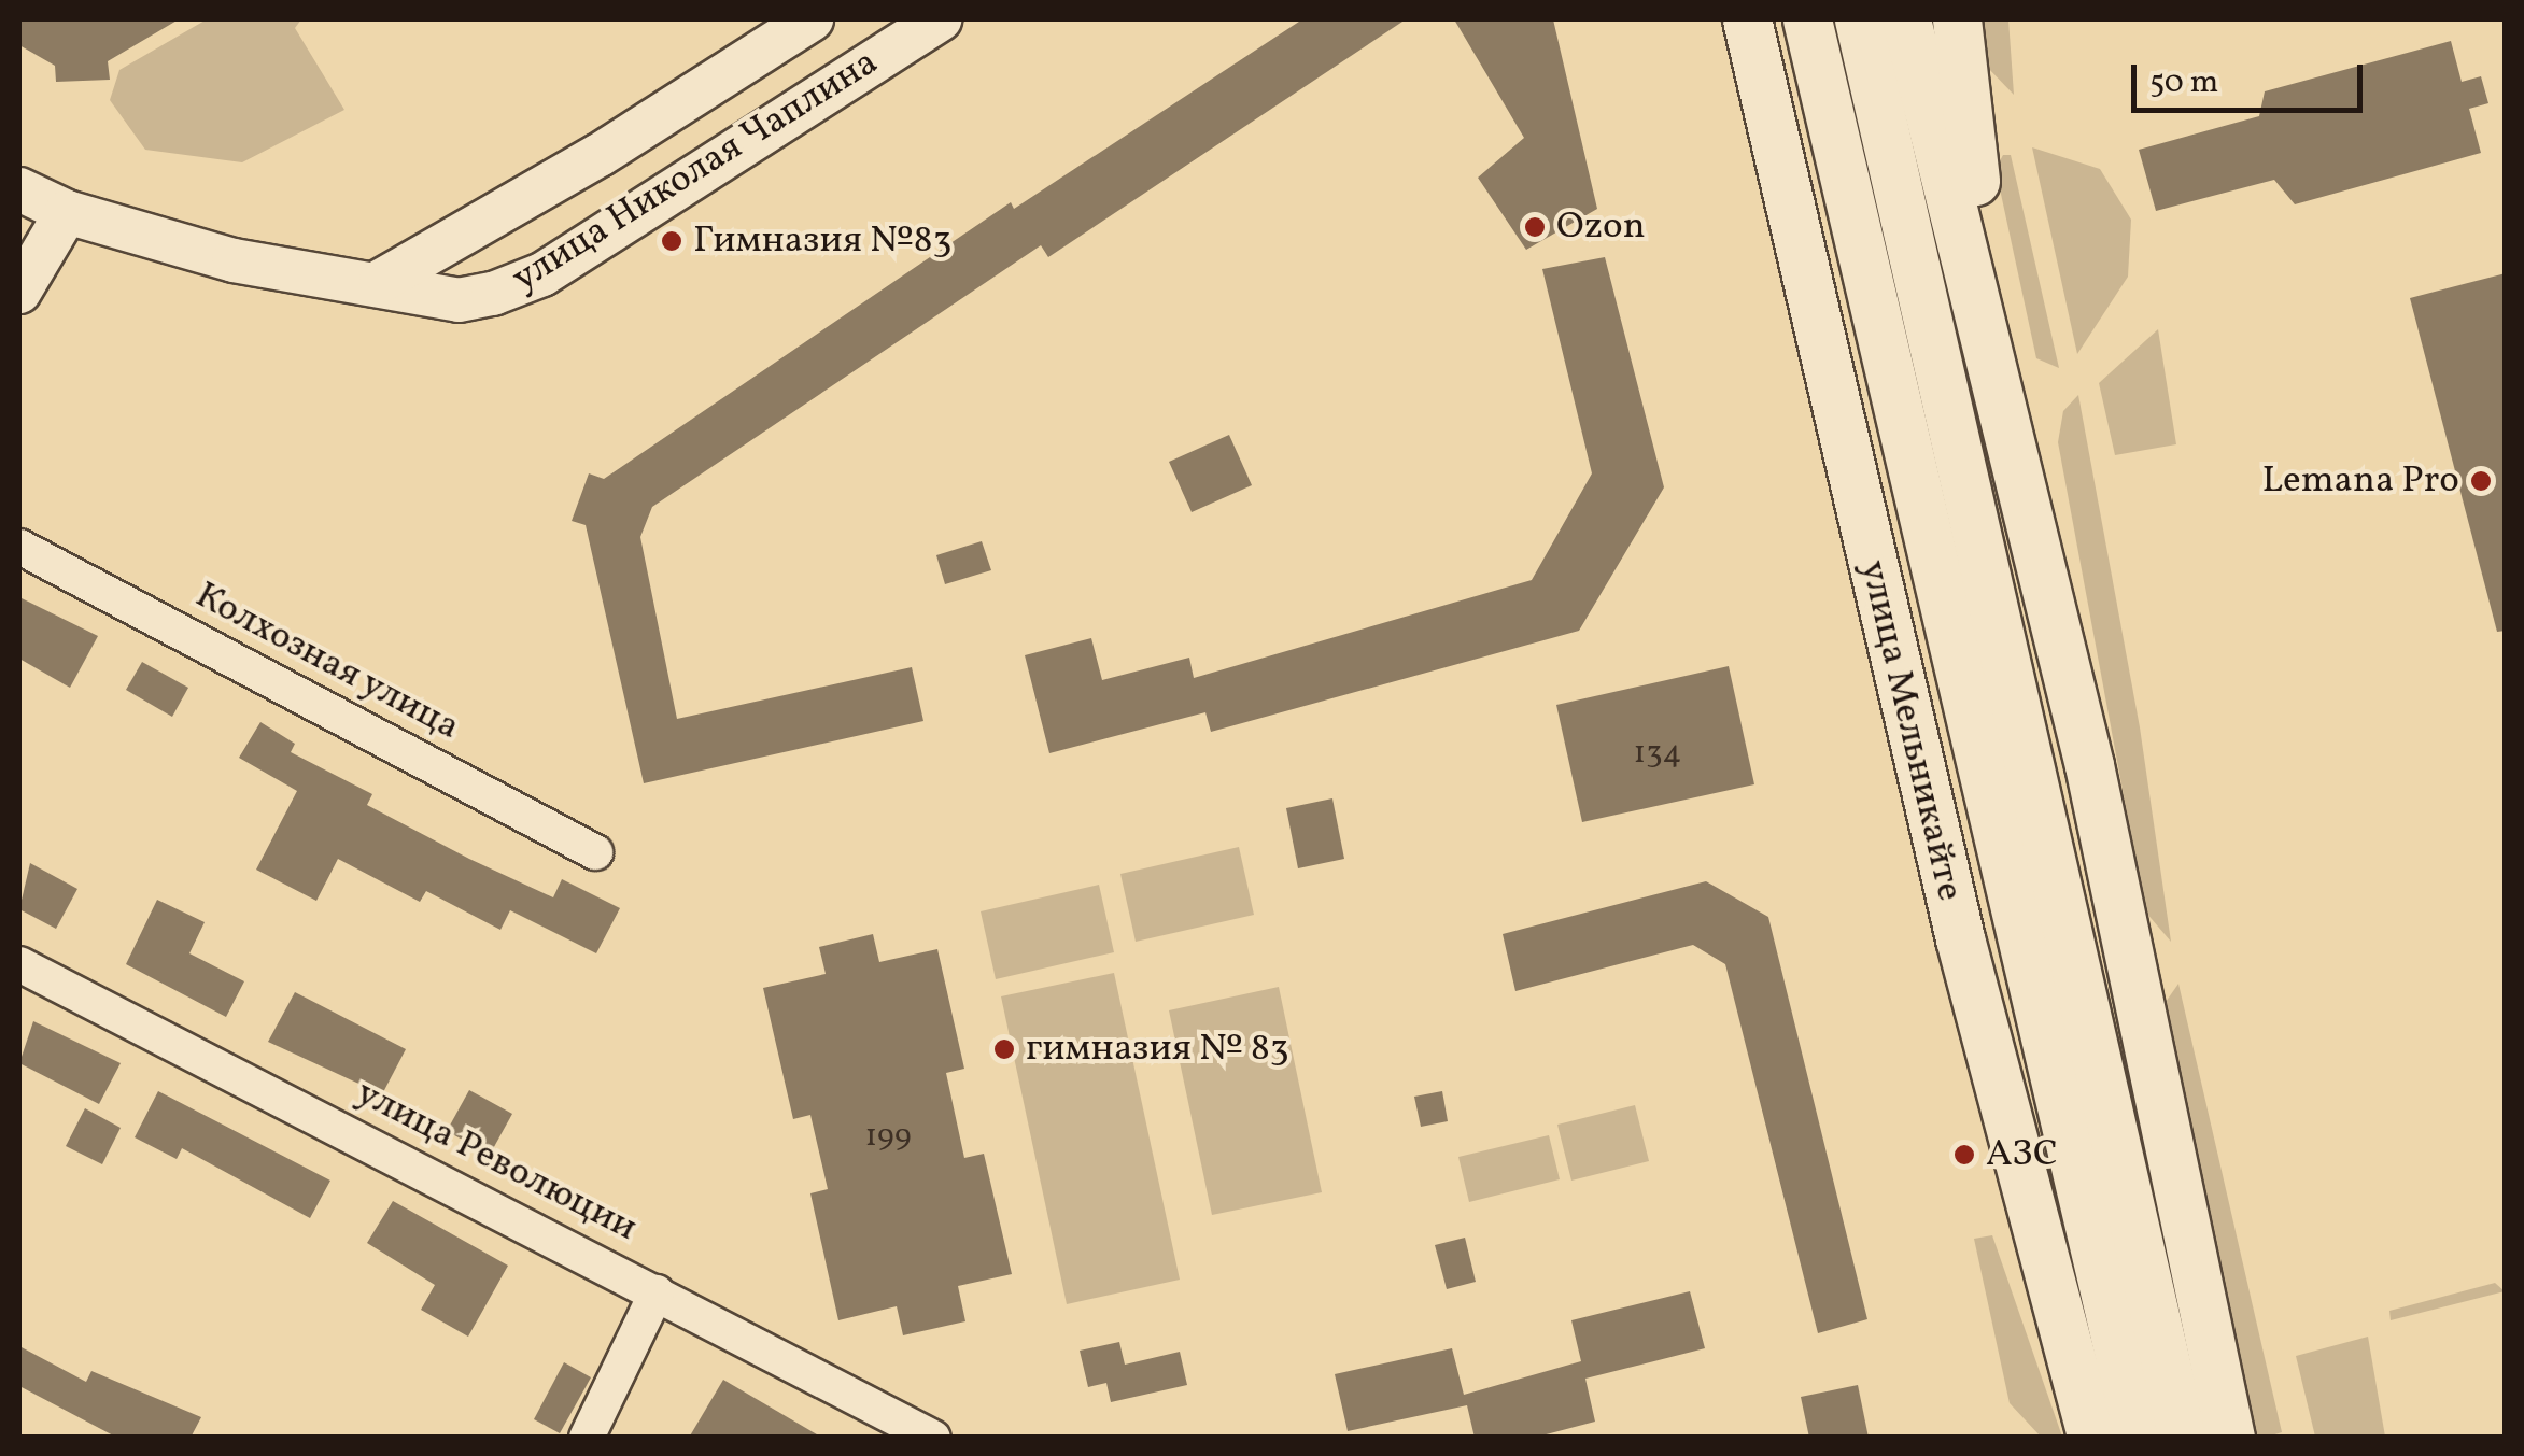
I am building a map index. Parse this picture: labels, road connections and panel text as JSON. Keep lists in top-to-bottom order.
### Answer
{
  "streets": {
    "main road": ["улица Мельникайте"],
    "street": ["улица Николая Чаплина", "Колхозная улица", "улица Революции"]
  },
  "places": [
    "Ozon",
    "Гимназия №83",
    "Lemana Pro",
    "гимназия № 83",
    "АЗС"
  ],
  "house_numbers": ["134", "199"],
  "scale_bar": "50 m"
}
